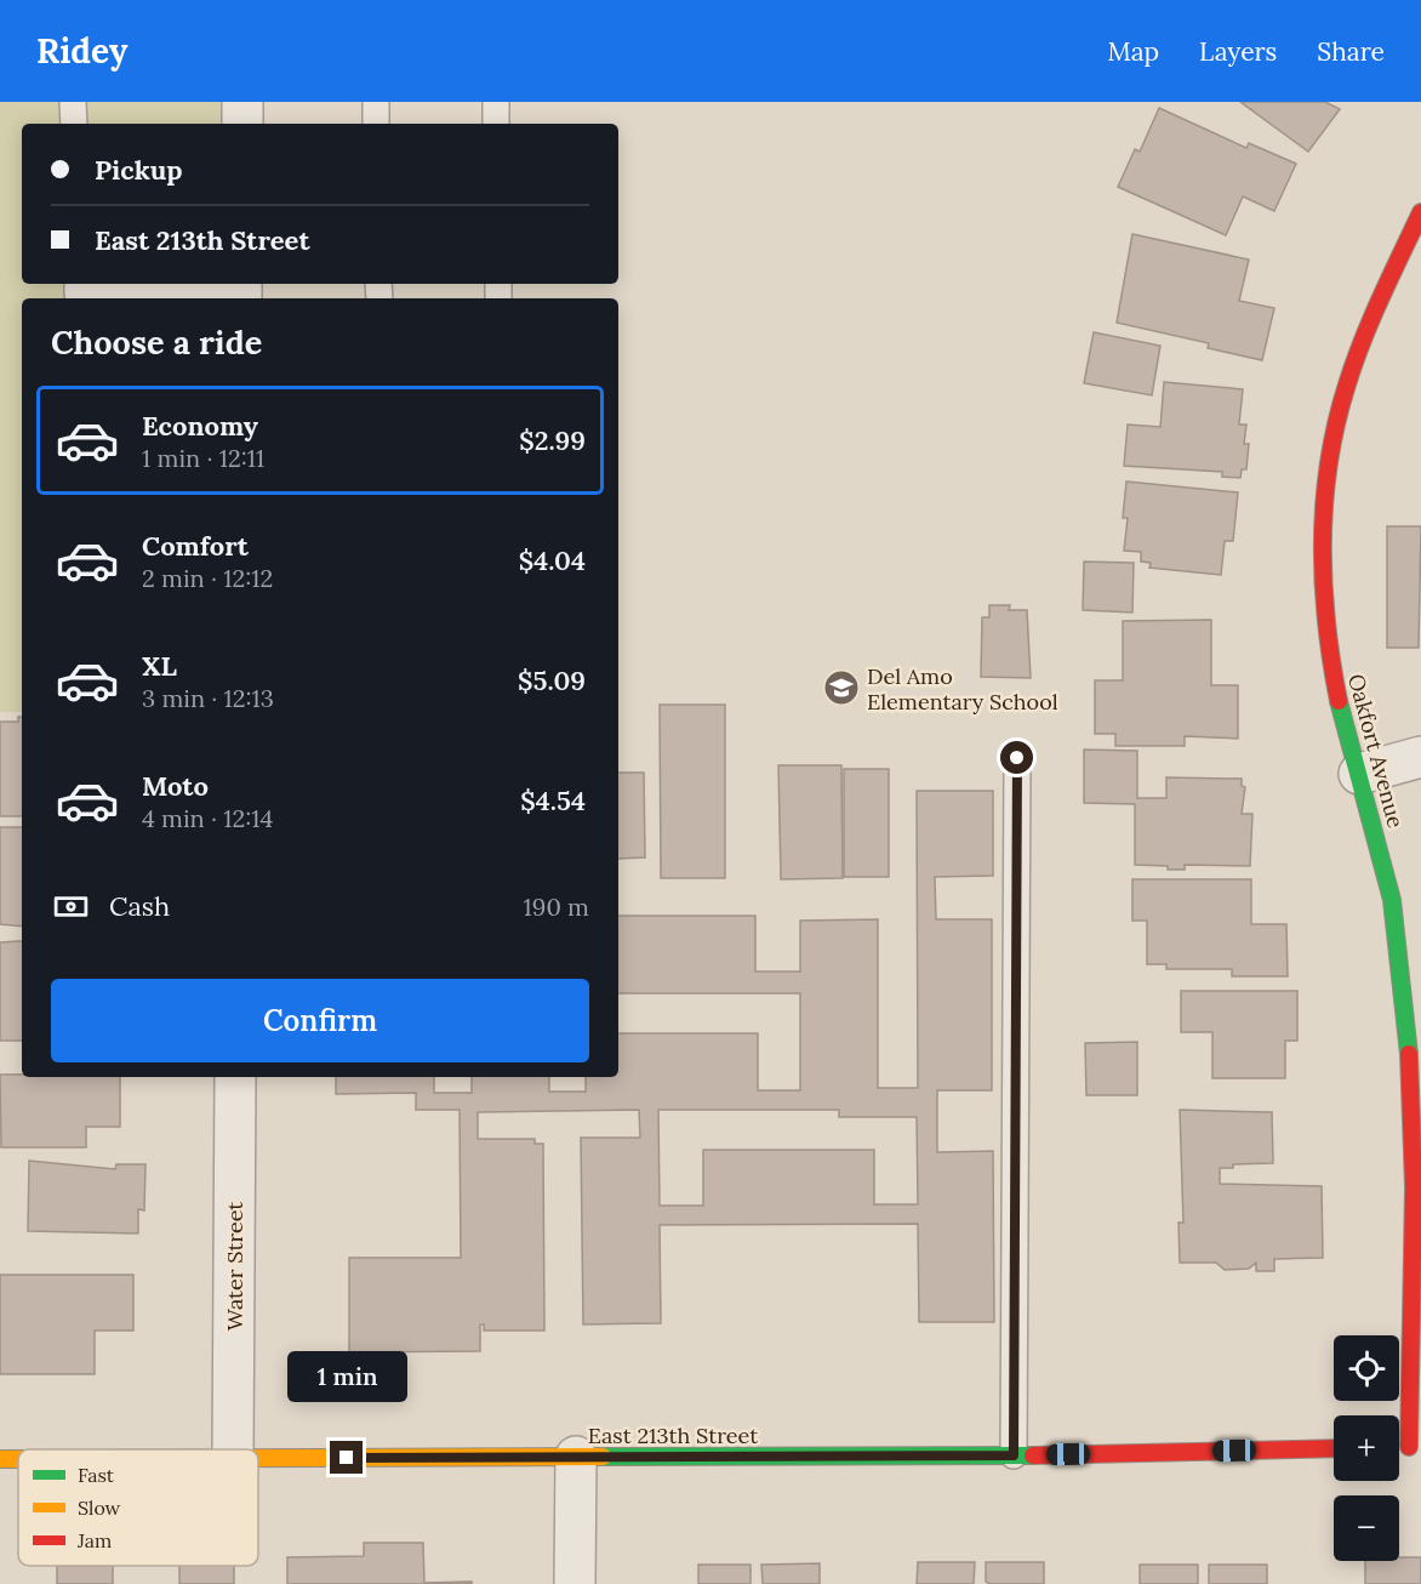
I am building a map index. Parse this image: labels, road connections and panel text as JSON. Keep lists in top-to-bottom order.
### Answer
{
  "streets": {
    "street": ["Oakfort Avenue", "Water Street", "East 213th Street"]
  },
  "places": {
    "school or university": ["Del Amo Elementary School"]
  },
  "legend": ["Fast", "Slow", "Jam"],
  "page": {
    "header": "Ridey",
    "nav": ["Map", "Layers", "Share"],
    "banner": ["Pickup", "East 213th Street"],
    "heading": "Choose a ride",
    "list": [
      {
        "name": "Economy",
        "note": "1 min · 12:11",
        "value": "$2.99"
      },
      {
        "name": "Comfort",
        "note": "2 min · 12:12",
        "value": "$4.04"
      },
      {
        "name": "XL",
        "note": "3 min · 12:13",
        "value": "$5.09"
      },
      {
        "name": "Moto",
        "note": "4 min · 12:14",
        "value": "$4.54"
      }
    ],
    "pay": ["Cash", "190 m"],
    "buttons": "Confirm",
    "map_buttons": ["+", "−"],
    "bubble": "1 min"
  }
}
